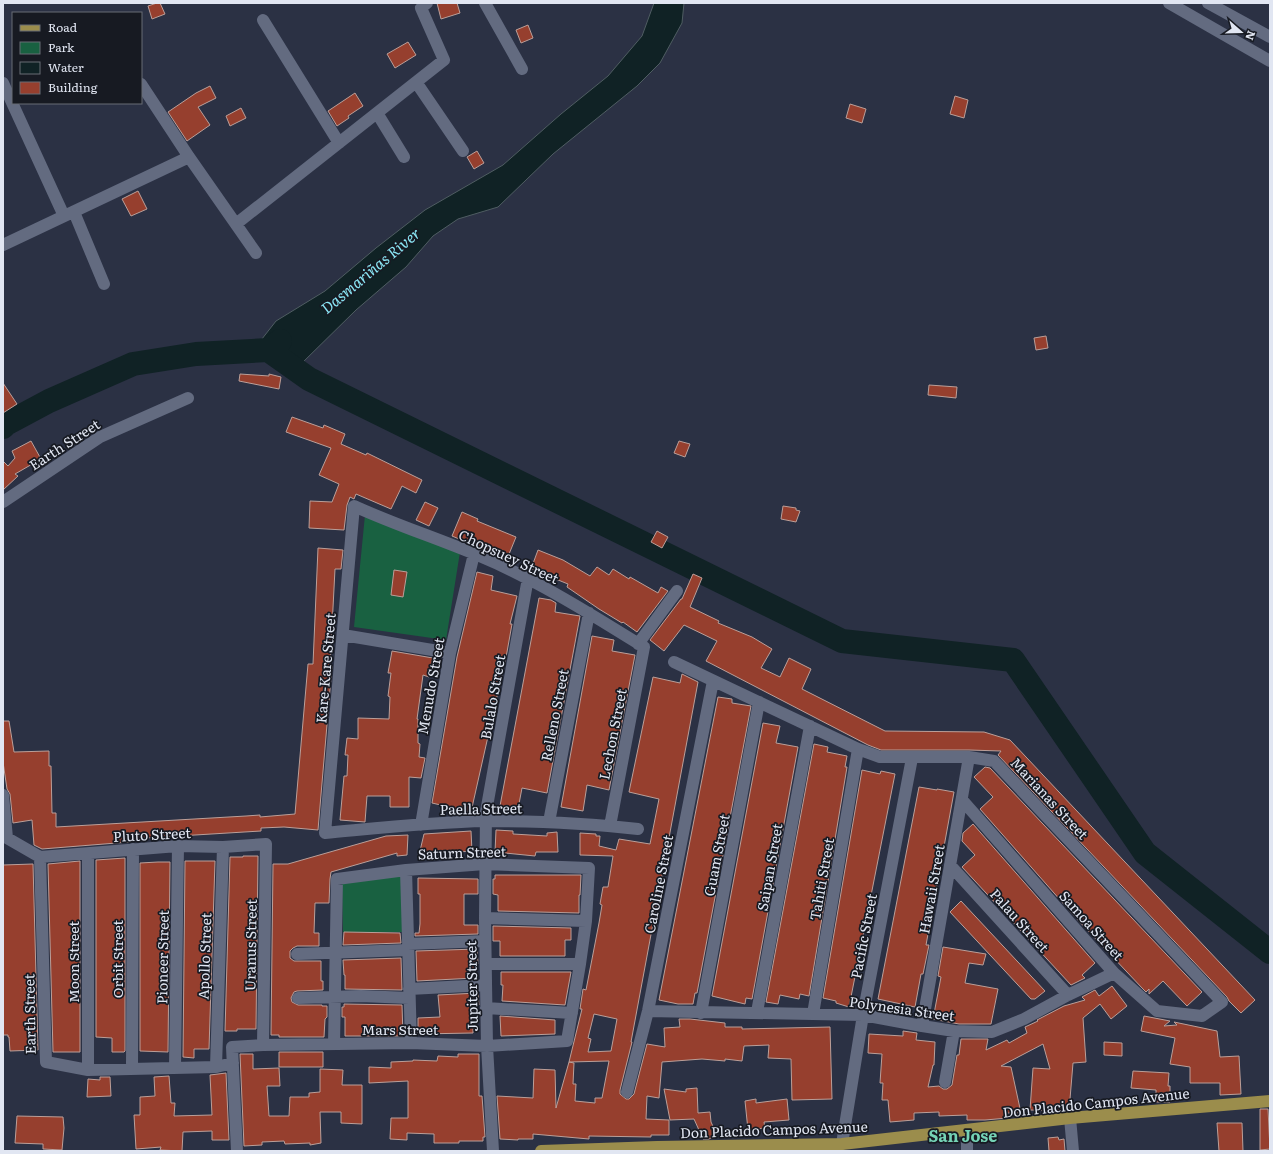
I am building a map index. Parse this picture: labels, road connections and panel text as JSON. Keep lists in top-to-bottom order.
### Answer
{
  "streets": {
    "main road": ["Don Placido Campos Avenue"],
    "street": [
      "Earth Street",
      "Chopsuey Street",
      "Kare-Kare Street",
      "Menudo Street",
      "Bulalo Street",
      "Relleno Street",
      "Lechon Street",
      "Marianas Street",
      "Paella Street",
      "Pluto Street",
      "Saturn Street",
      "Guam Street",
      "Saipan Street",
      "Tahiti Street",
      "Caroline Street",
      "Hawaii Street",
      "Palau Street",
      "Samoa Street",
      "Pacific Street",
      "Uranus Street",
      "Apollo Street",
      "Pioneer Street",
      "Orbit Street",
      "Moon Street",
      "Jupiter Street",
      "Polynesia Street",
      "Mars Street"
    ]
  },
  "crossings": [
    ["Earth Street", "Pluto Street"],
    ["Earth Street", "Apollo Street"],
    ["Earth Street", "Pioneer Street"],
    ["Earth Street", "Orbit Street"],
    ["Earth Street", "Moon Street"],
    ["Earth Street", "Mars Street"],
    ["Chopsuey Street", "Kare-Kare Street"],
    ["Chopsuey Street", "Menudo Street"],
    ["Chopsuey Street", "Bulalo Street"],
    ["Chopsuey Street", "Relleno Street"],
    ["Chopsuey Street", "Lechon Street"],
    ["Kare-Kare Street", "Paella Street"],
    ["Menudo Street", "Paella Street"],
    ["Bulalo Street", "Paella Street"],
    ["Bulalo Street", "Jupiter Street"],
    ["Relleno Street", "Paella Street"],
    ["Lechon Street", "Paella Street"],
    ["Marianas Street", "Guam Street"],
    ["Marianas Street", "Saipan Street"],
    ["Marianas Street", "Tahiti Street"],
    ["Marianas Street", "Caroline Street"],
    ["Marianas Street", "Hawaii Street"],
    ["Marianas Street", "Samoa Street"],
    ["Marianas Street", "Pacific Street"],
    ["Paella Street", "Jupiter Street"],
    ["Pluto Street", "Uranus Street"],
    ["Pluto Street", "Apollo Street"],
    ["Pluto Street", "Pioneer Street"],
    ["Pluto Street", "Orbit Street"],
    ["Pluto Street", "Moon Street"],
    ["Saturn Street", "Jupiter Street"],
    ["Guam Street", "Polynesia Street"],
    ["Saipan Street", "Polynesia Street"],
    ["Tahiti Street", "Polynesia Street"],
    ["Caroline Street", "Polynesia Street"],
    ["Hawaii Street", "Palau Street"],
    ["Hawaii Street", "Samoa Street"],
    ["Hawaii Street", "Polynesia Street"],
    ["Palau Street", "Polynesia Street"],
    ["Samoa Street", "Polynesia Street"],
    ["Pacific Street", "Polynesia Street"],
    ["Pacific Street", "Don Placido Campos Avenue"],
    ["Uranus Street", "Mars Street"],
    ["Jupiter Street", "Mars Street"]
  ],
  "districts": ["San Jose"],
  "water": ["Dasmariñas River"],
  "legend": [
    "Road",
    "Park",
    "Water",
    "Building"
  ],
  "north": "right"
}
